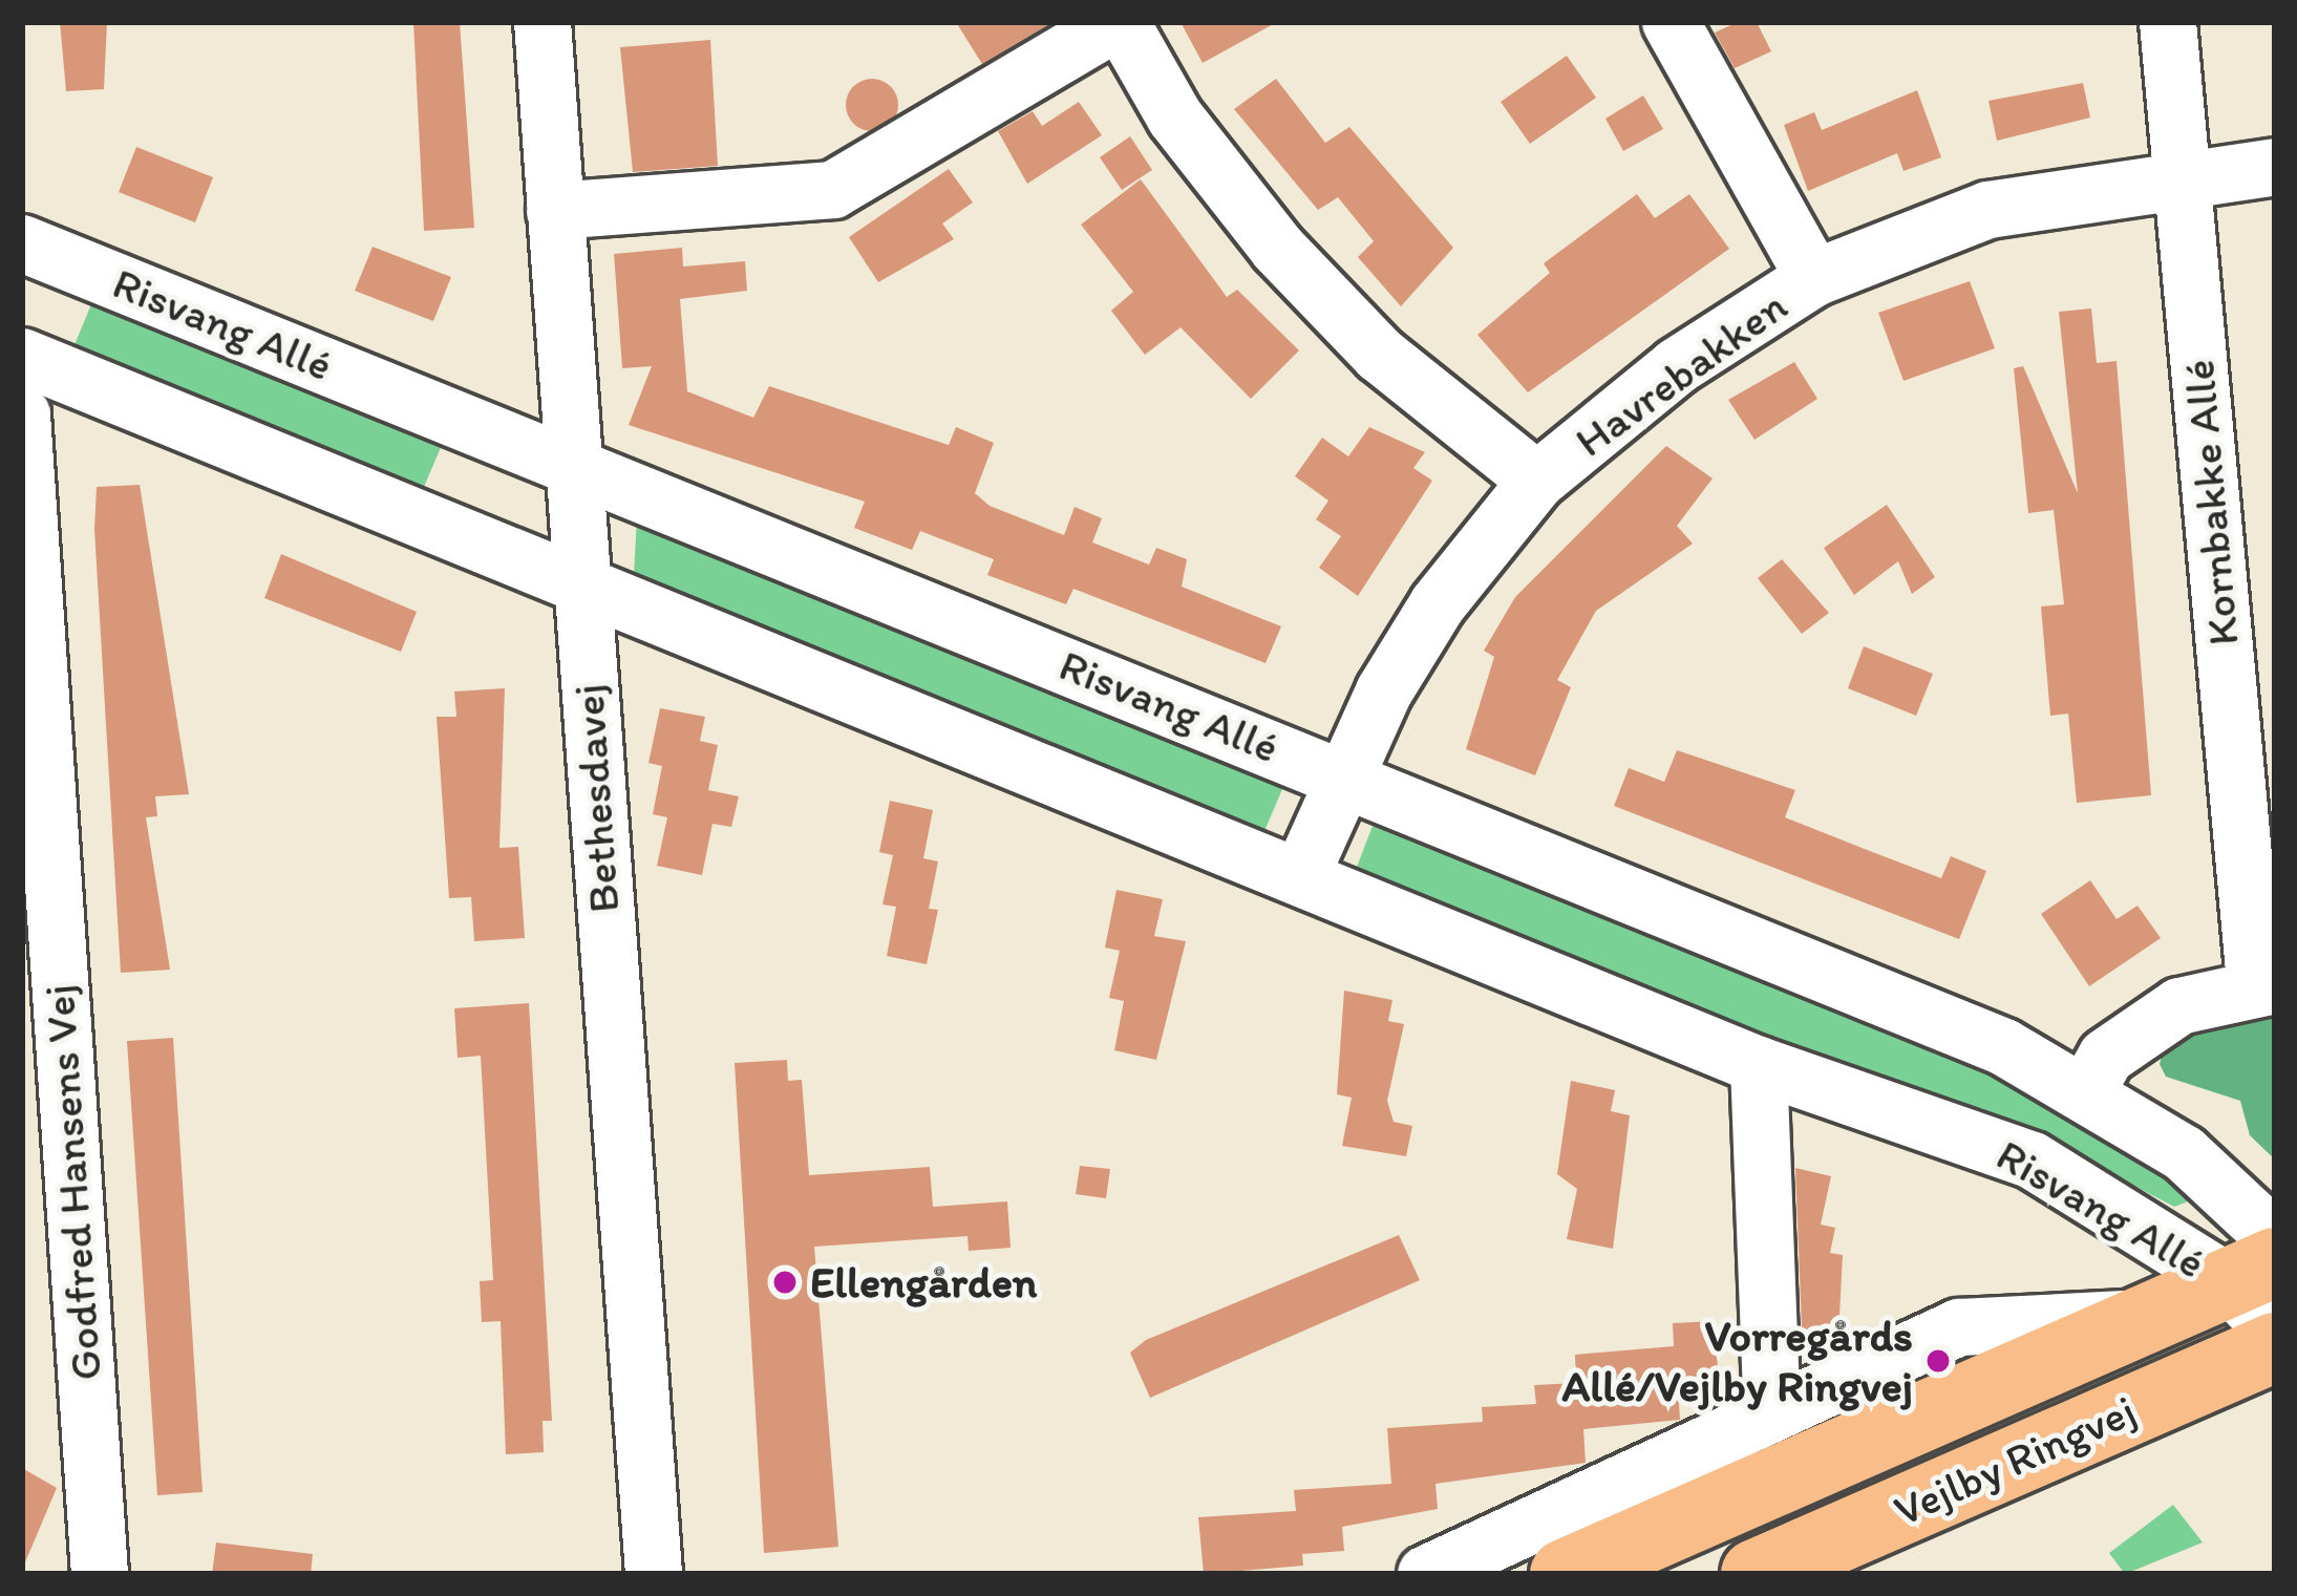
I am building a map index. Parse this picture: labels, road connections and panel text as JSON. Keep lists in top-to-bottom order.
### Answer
{
  "streets": {
    "main road": ["Vejlby Ringvej"],
    "street": [
      "Risvang Allé",
      "Havrebakken",
      "Kornbakke Allé",
      "Bethesdavej",
      "Godfred Hansens Vej"
    ]
  },
  "crossings": [
    ["Risvang Allé", "Havrebakken"],
    ["Risvang Allé", "Bethesdavej"],
    ["Risvang Allé", "Vejlby Ringvej"],
    ["Havrebakken", "Kornbakke Allé"]
  ],
  "places": ["Ellengården", "Vorregårds Allé/Vejlby Ringvej"]
}
